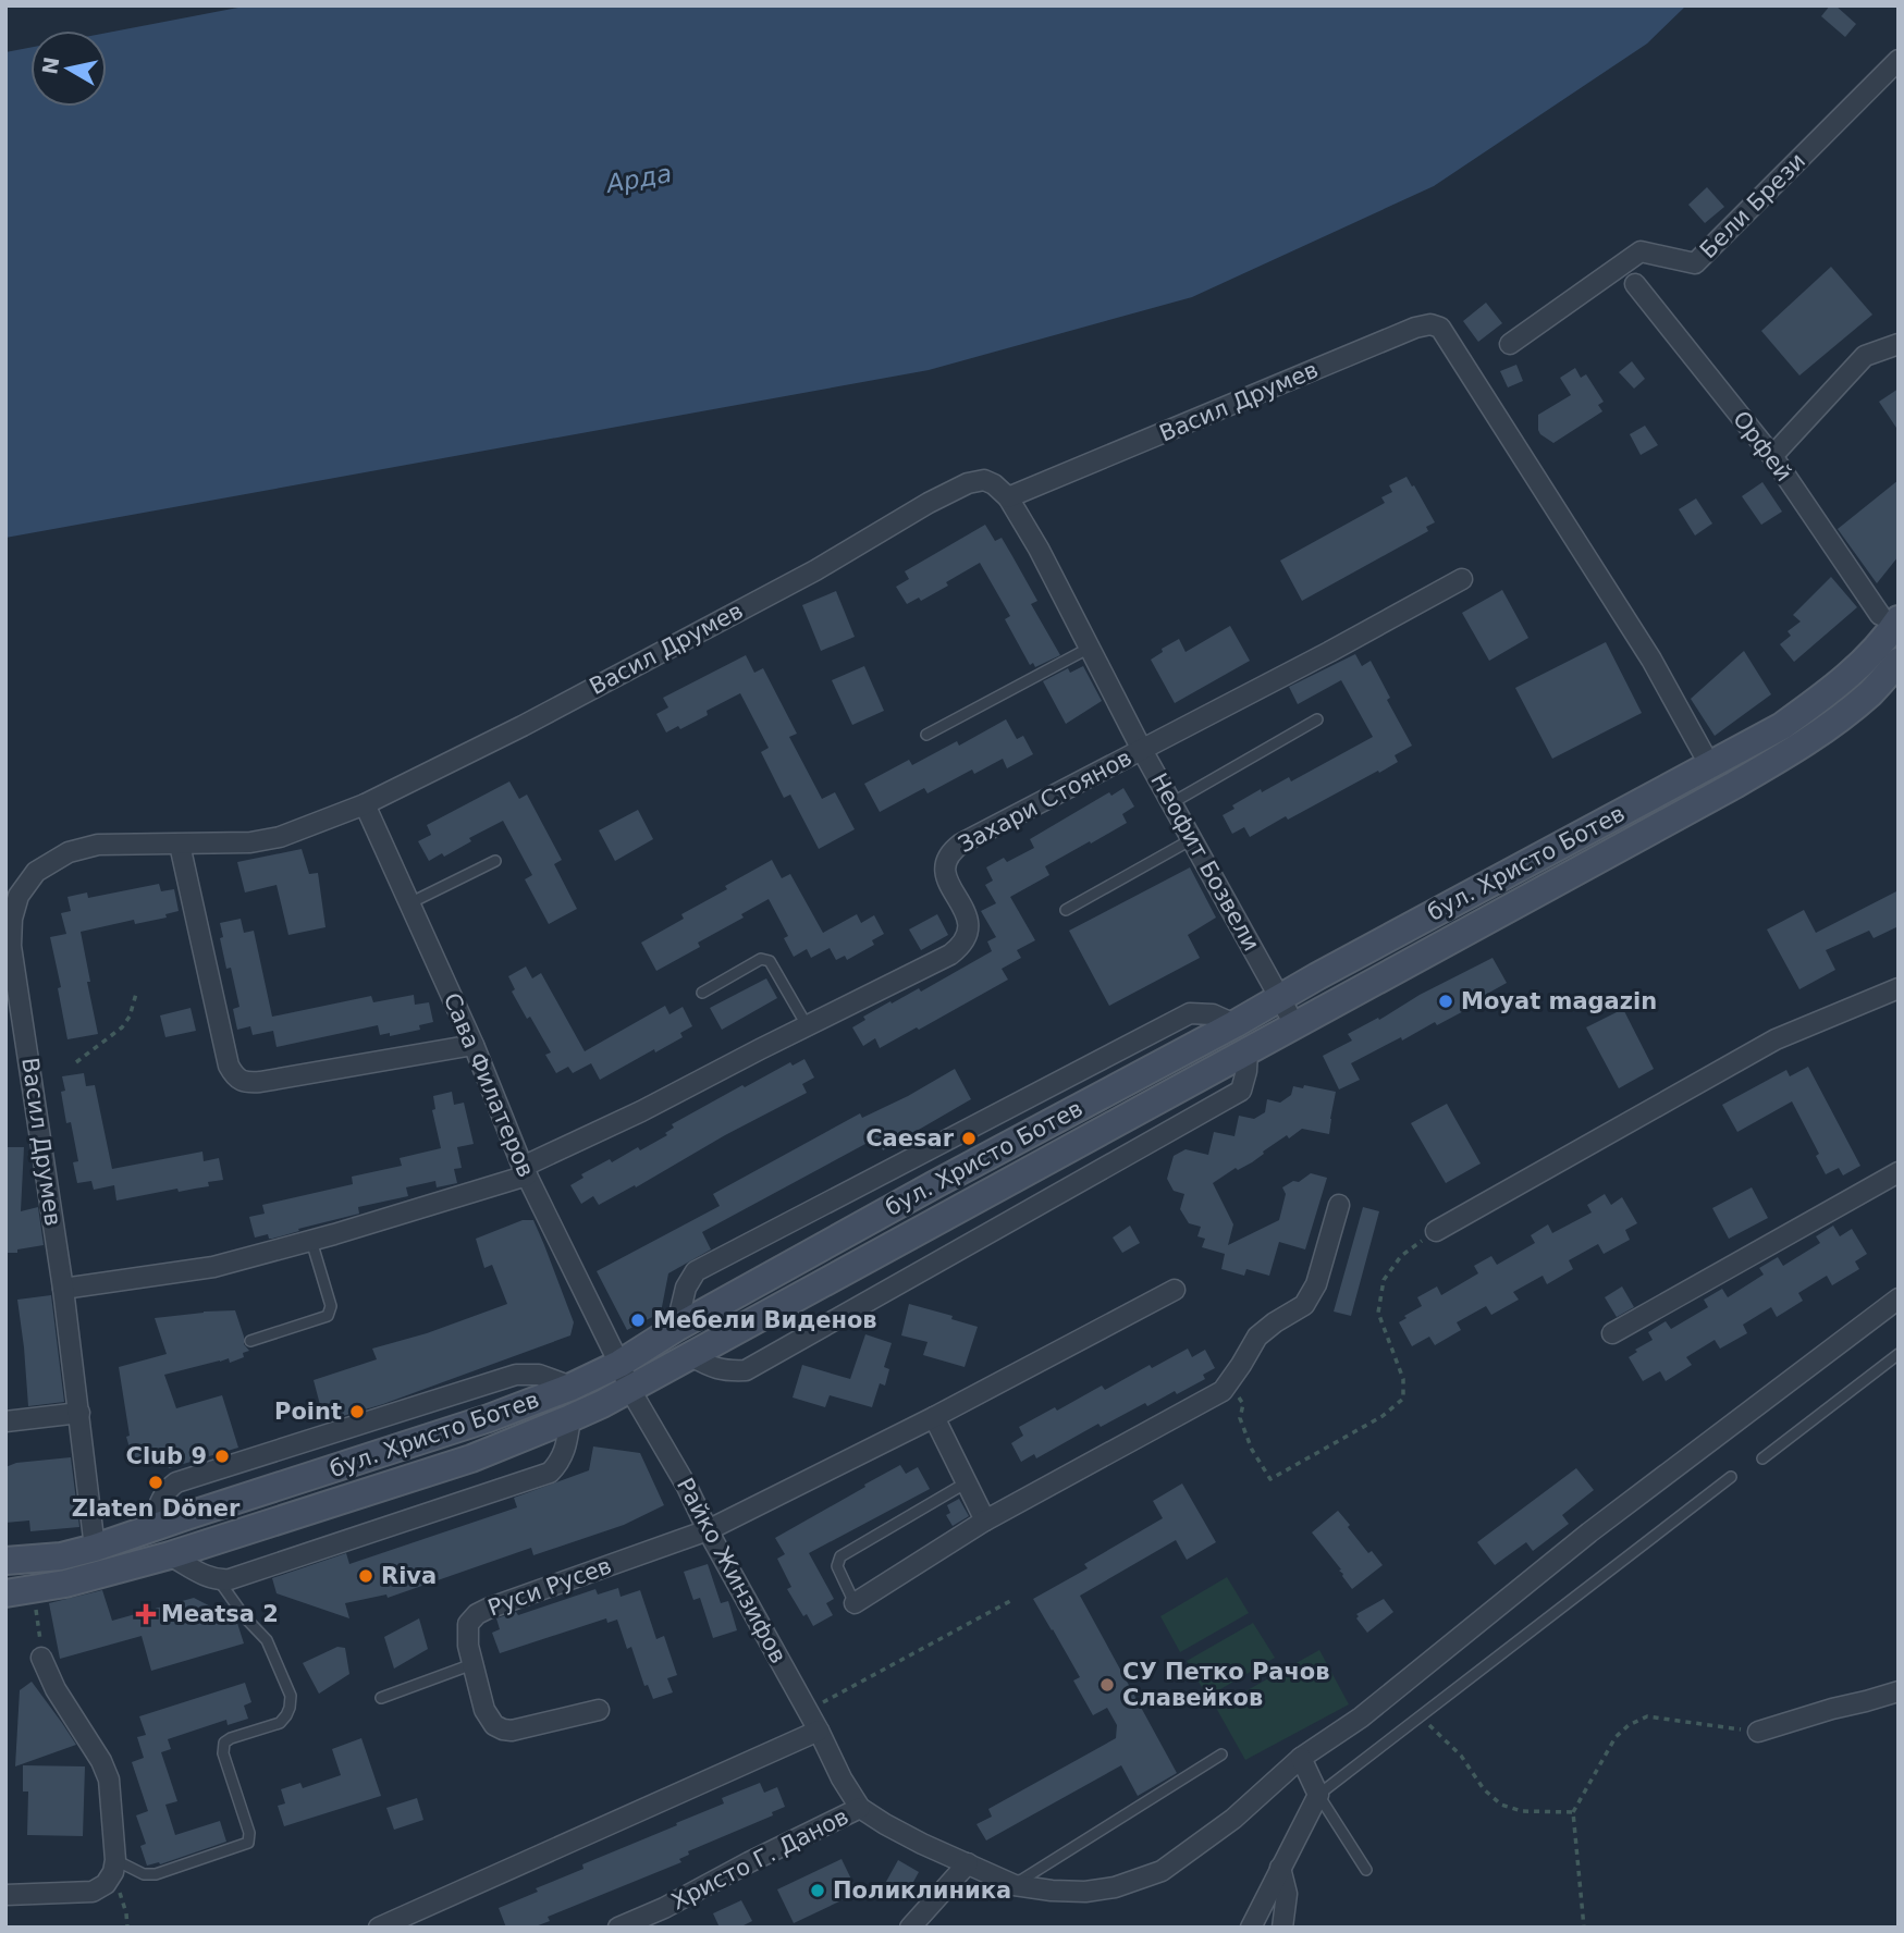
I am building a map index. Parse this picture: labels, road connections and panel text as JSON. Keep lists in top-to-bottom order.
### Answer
{
  "streets": {
    "main road": ["бул. Христо Ботев"],
    "street": [
      "Бели Брези",
      "Васил Друмев",
      "Орфей",
      "Захари Стоянов",
      "Неофит Бозвели",
      "Сава Филатеров",
      "Райко Жинзифов",
      "Руси Русев",
      "Христо Г. Данов"
    ]
  },
  "crossings": [
    ["Васил Друмев", "Захари Стоянов"],
    ["Васил Друмев", "Неофит Бозвели"],
    ["Васил Друмев", "бул. Христо Ботев"],
    ["Васил Друмев", "Сава Филатеров"],
    ["Орфей", "бул. Христо Ботев"],
    ["Захари Стоянов", "Неофит Бозвели"],
    ["Захари Стоянов", "Сава Филатеров"],
    ["Неофит Бозвели", "бул. Христо Ботев"],
    ["бул. Христо Ботев", "Сава Филатеров"],
    ["бул. Христо Ботев", "Райко Жинзифов"],
    ["Сава Филатеров", "Райко Жинзифов"],
    ["Райко Жинзифов", "Руси Русев"],
    ["Райко Жинзифов", "Христо Г. Данов"]
  ],
  "water": ["Арда"],
  "places": {
    "other": [
      "Moyat magazin",
      "Caesar",
      "Мебели Виденов",
      "Point",
      "Club 9",
      "Zlaten Döner",
      "Riva",
      "СУ Петко Рачов Славейков",
      "Поликлиника"
    ],
    "health": ["Meatsa 2"]
  },
  "north": "left"
}
